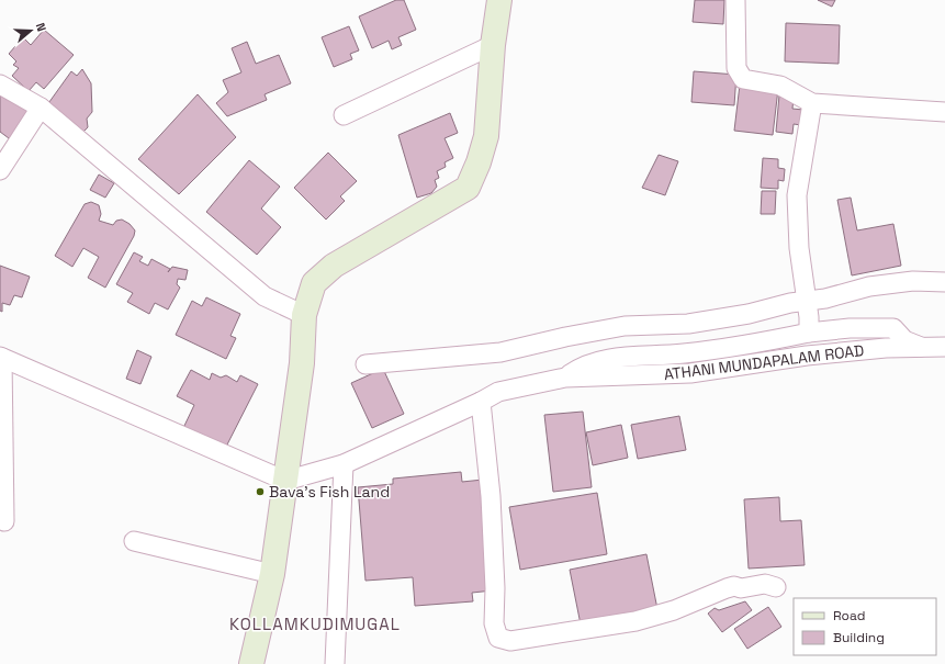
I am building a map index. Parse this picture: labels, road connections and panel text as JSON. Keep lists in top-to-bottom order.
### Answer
{
  "streets": {
    "street": ["ATHANI MUNDAPALAM ROAD"]
  },
  "districts": ["KOLLAMKUDIMUGAL"],
  "places": ["Bava's Fish Land"],
  "legend": ["Road", "Building"],
  "north": "right"
}
